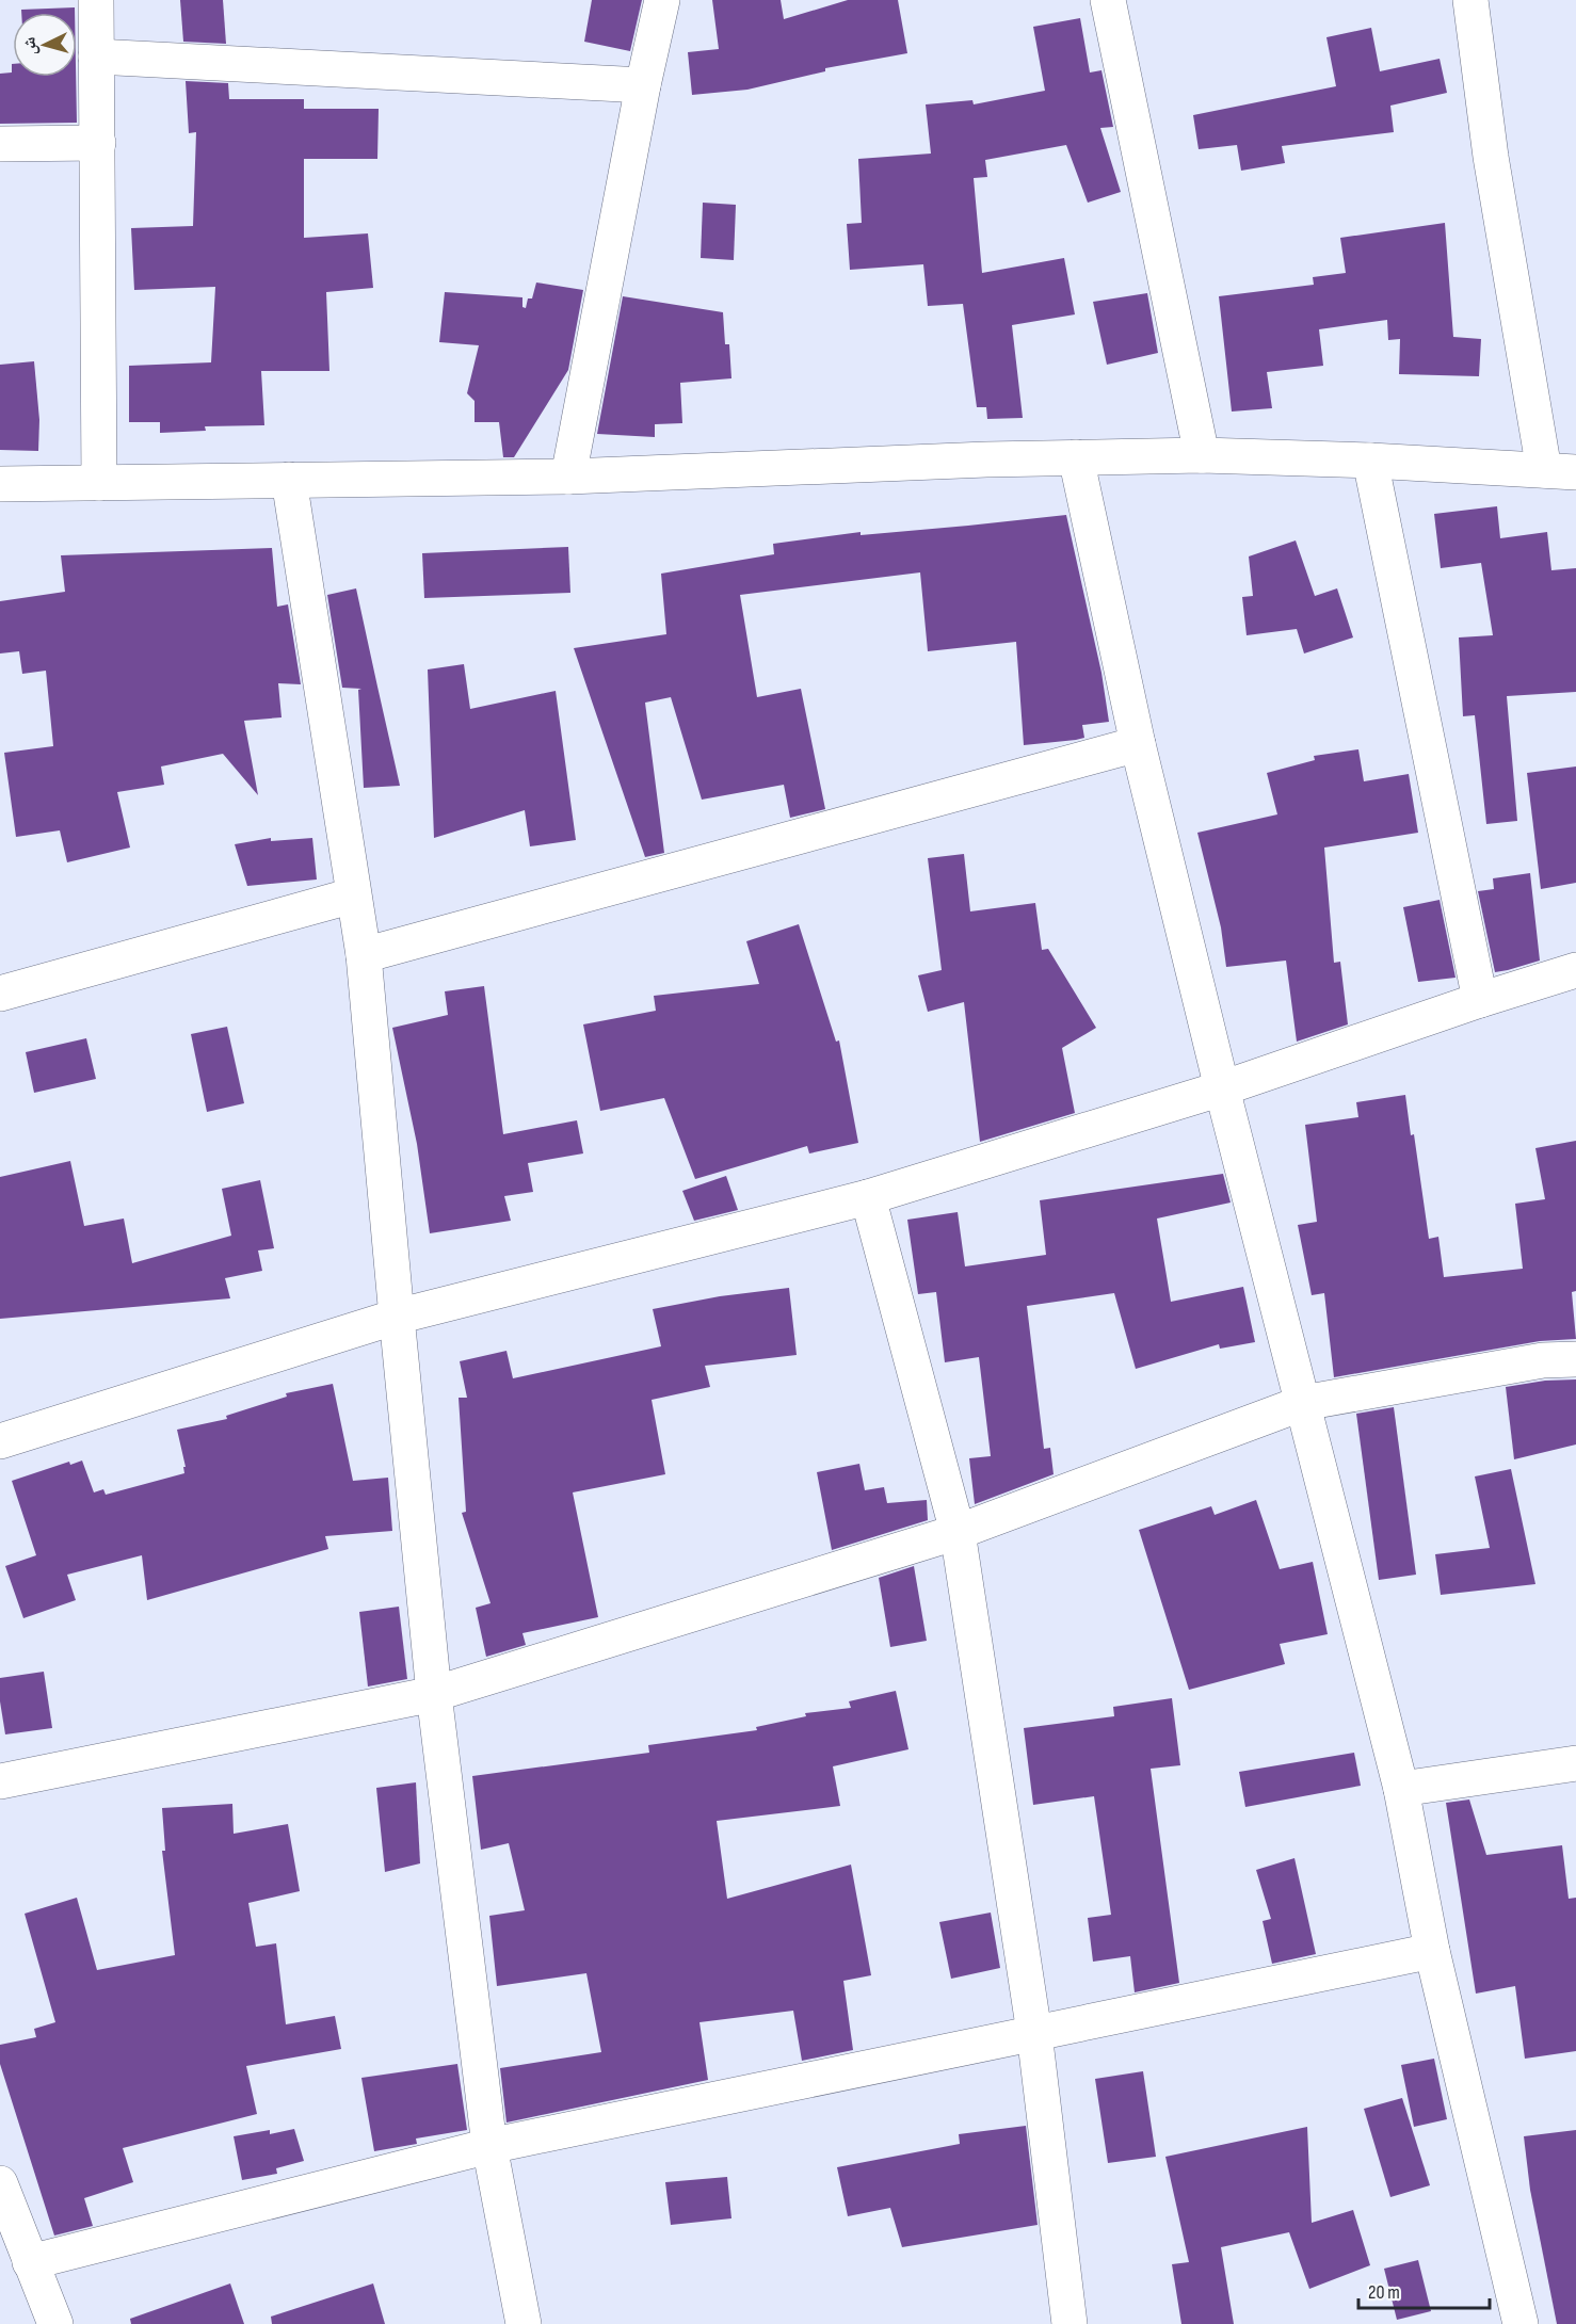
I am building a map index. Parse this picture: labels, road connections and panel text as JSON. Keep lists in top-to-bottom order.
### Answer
{
  "scale_bar": "20 m",
  "north": "left"
}
